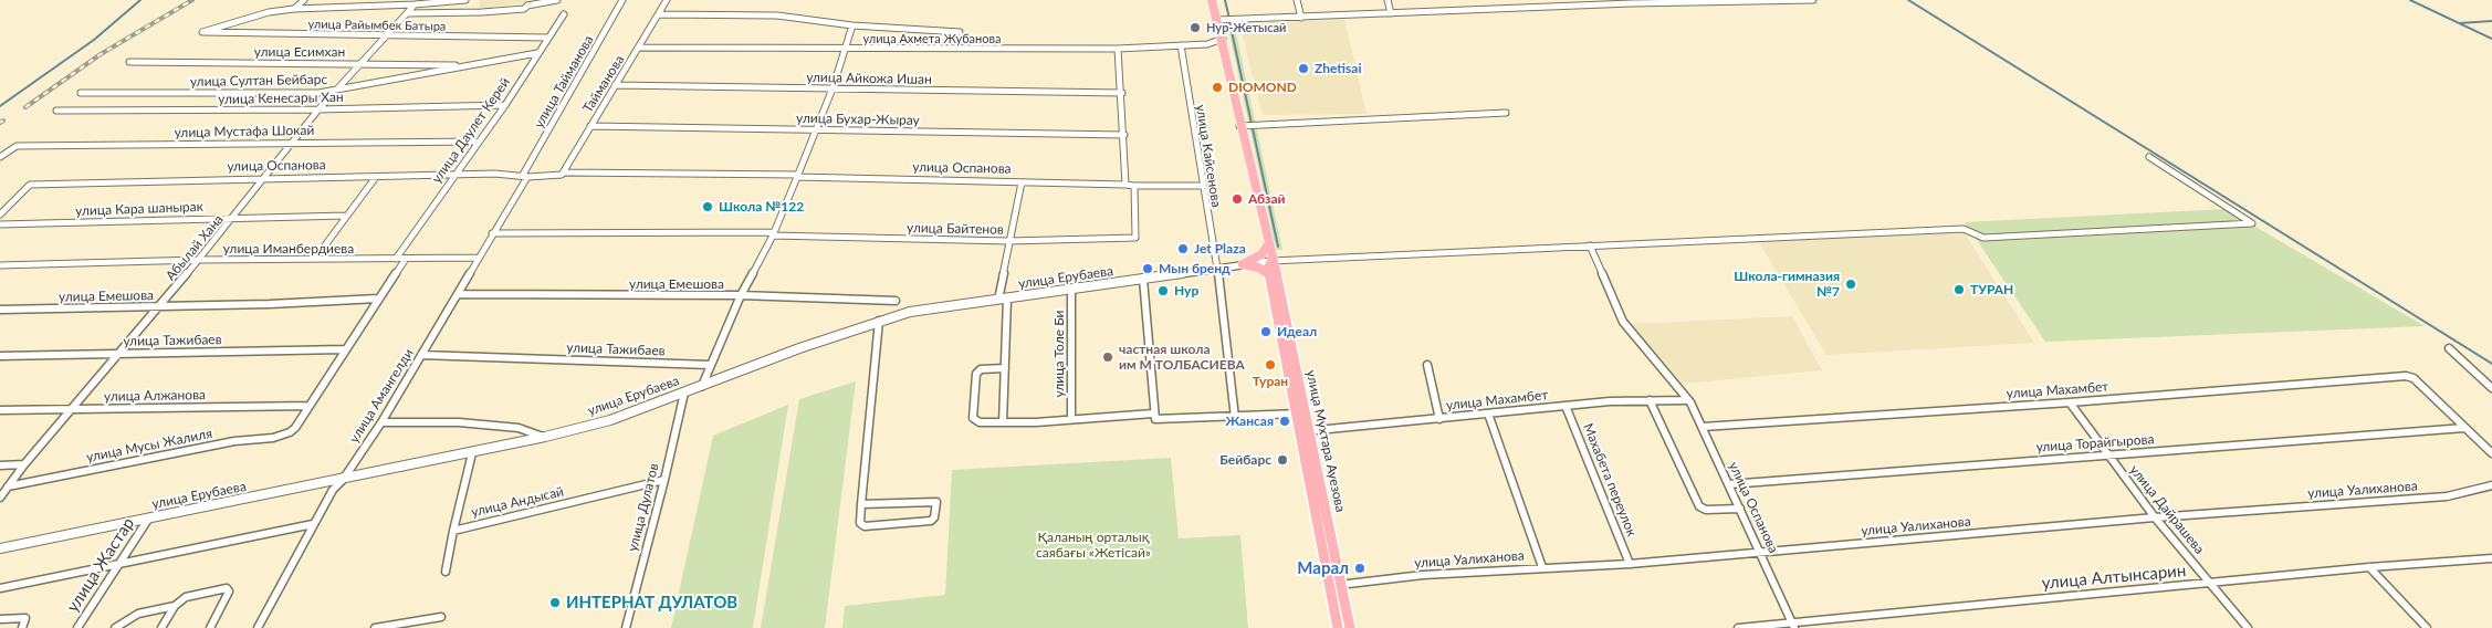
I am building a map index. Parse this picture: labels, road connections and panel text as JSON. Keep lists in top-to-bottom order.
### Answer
{
  "streets": {
    "main road": ["улица Мухтара Ауезова"],
    "street": [
      "улица Райымбек Батыра",
      "улица Ахмета Жубанова",
      "улица Есимхан",
      "улица Айкожа Ишан",
      "улица Султан Бейбарс",
      "улица Тайманова",
      "Тайманова",
      "улица Кенесары Хан",
      "улица Бухар-Жырау",
      "улица Даулет Керей",
      "улица Мустафа Шокай",
      "улица Кайсенова",
      "улица Оспанова",
      "улица Кара шанырак",
      "улица Байтенов",
      "Абылай Хана",
      "улица Иманбердиева",
      "улица Ерубаева",
      "улица Емешова",
      "улица Тажибаев",
      "улица Толе Би",
      "улица Махамбет",
      "улица Алжанова",
      "улица Амангелди",
      "улица Торайгырова",
      "улица Мусы Жалиля",
      "Махабета переулок",
      "улица Уалиханова",
      "улица Андысай",
      "улица Дулатов",
      "улица Дайрашева",
      "улица Жастар",
      "улица Алтынсарин"
    ]
  },
  "crossings": [
    ["улица Райымбек Батыра", "улица Даулет Керей"],
    ["улица Райымбек Батыра", "Абылай Хана"],
    ["улица Ахмета Жубанова", "Тайманова"],
    ["улица Ахмета Жубанова", "улица Кайсенова"],
    ["улица Ахмета Жубанова", "улица Мухтара Ауезова"],
    ["улица Есимхан", "улица Султан Бейбарс"],
    ["улица Есимхан", "Абылай Хана"],
    ["улица Айкожа Ишан", "Тайманова"],
    ["улица Султан Бейбарс", "Абылай Хана"],
    ["улица Тайманова", "улица Оспанова"],
    ["улица Тайманова", "улица Амангелди"],
    ["Тайманова", "улица Бухар-Жырау"],
    ["Тайманова", "улица Оспанова"],
    ["улица Кенесары Хан", "улица Даулет Керей"],
    ["улица Кенесары Хан", "Абылай Хана"],
    ["улица Даулет Керей", "улица Мустафа Шокай"],
    ["улица Даулет Керей", "улица Оспанова"],
    ["улица Даулет Керей", "улица Иманбердиева"],
    ["улица Мустафа Шокай", "Абылай Хана"],
    ["улица Кайсенова", "улица Оспанова"],
    ["улица Кайсенова", "улица Ерубаева"],
    ["улица Оспанова", "улица Байтенов"],
    ["улица Оспанова", "Абылай Хана"],
    ["улица Оспанова", "улица Махамбет"],
    ["улица Оспанова", "улица Амангелди"],
    ["улица Оспанова", "улица Торайгырова"],
    ["улица Оспанова", "улица Уалиханова"],
    ["улица Оспанова", "улица Алтынсарин"],
    ["улица Кара шанырак", "Абылай Хана"],
    ["улица Байтенов", "улица Амангелди"],
    ["Абылай Хана", "улица Иманбердиева"],
    ["Абылай Хана", "улица Емешова"],
    ["Абылай Хана", "улица Тажибаев"],
    ["Абылай Хана", "улица Алжанова"],
    ["Абылай Хана", "улица Мусы Жалиля"],
    ["улица Иманбердиева", "улица Амангелди"],
    ["улица Ерубаева", "улица Толе Би"],
    ["улица Ерубаева", "улица Амангелди"],
    ["улица Ерубаева", "улица Мухтара Ауезова"],
    ["улица Ерубаева", "улица Андысай"],
    ["улица Ерубаева", "улица Дулатов"],
    ["улица Ерубаева", "улица Жастар"],
    ["улица Емешова", "улица Амангелди"],
    ["улица Тажибаев", "улица Амангелди"],
    ["улица Махамбет", "улица Мухтара Ауезова"],
    ["улица Махамбет", "улица Торайгырова"],
    ["улица Махамбет", "Махабета переулок"],
    ["улица Махамбет", "улица Дайрашева"],
    ["улица Алжанова", "улица Мусы Жалиля"],
    ["улица Мухтара Ауезова", "улица Уалиханова"],
    ["улица Торайгырова", "улица Дайрашева"],
    ["Махабета переулок", "улица Уалиханова"],
    ["улица Уалиханова", "улица Дайрашева"],
    ["улица Андысай", "улица Дулатов"],
    ["улица Дайрашева", "улица Алтынсарин"]
  ],
  "parks": ["Қаланың орталық саябағы «Жетісай»"],
  "places": [
    "Нур-Жетысай",
    "Zhetisai",
    "DIOMOND",
    "Абзай",
    "Школа №122",
    "Jet Plaza",
    "Мын бренд",
    "Школа-гимназия №7",
    "ТУРАН",
    "Нур",
    "Идеал",
    "частная школа им М ТОЛБАСИЕВА",
    "Туран",
    "Жансая",
    "Бейбарс",
    "Марал",
    "ИНТЕРНАТ ДУЛАТОВ"
  ]
}
